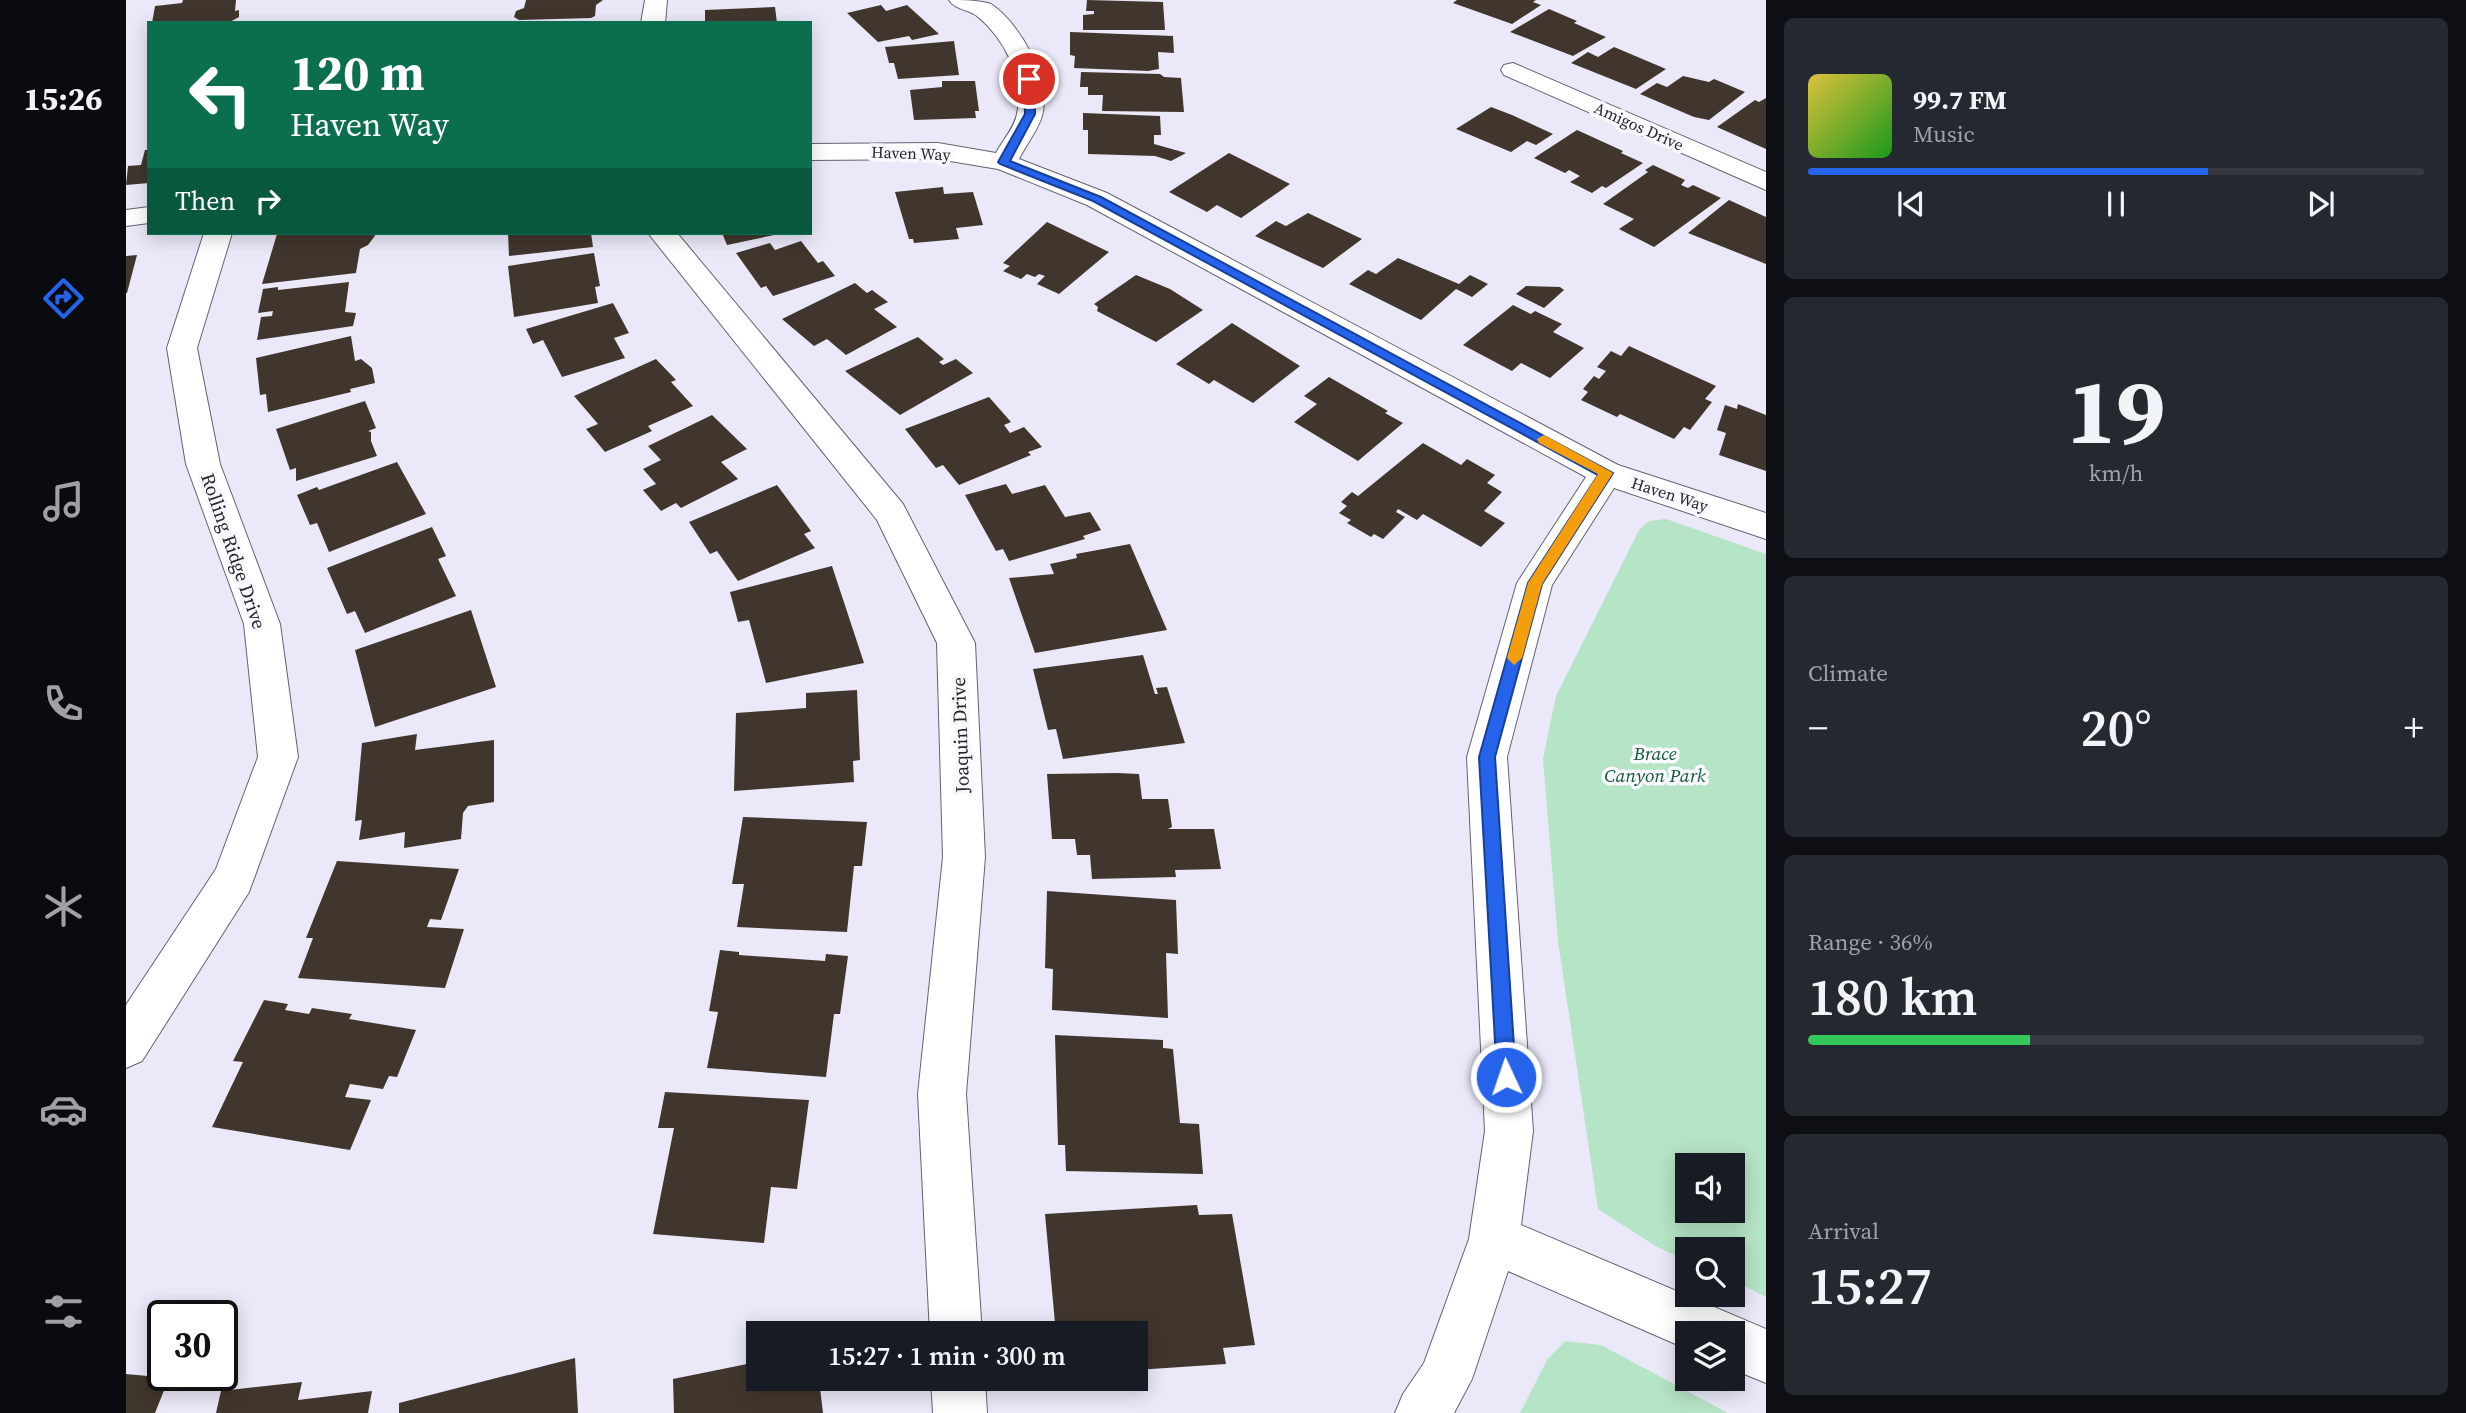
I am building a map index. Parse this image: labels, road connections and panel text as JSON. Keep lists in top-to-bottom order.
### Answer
{
  "streets": {
    "street": [
      "Amigos Drive",
      "Haven Way",
      "Rolling Ridge Drive",
      "Joaquin Drive"
    ]
  },
  "parks": ["Brace Canyon Park"],
  "page": {
    "tabs": "15:26",
    "turn": ["120 m", "Haven Way"],
    "song": ["99.7 FM", "Music"],
    "then": "Then",
    "tile": [
      ["19", "km/h"],
      "Climate",
      ["Range · 36%", "180 km"],
      ["Arrival", "15:27"]
    ],
    "heat": ["−", "20°", "+"],
    "limit": "30",
    "trip": "15:27 · 1 min · 300 m"
  }
}
